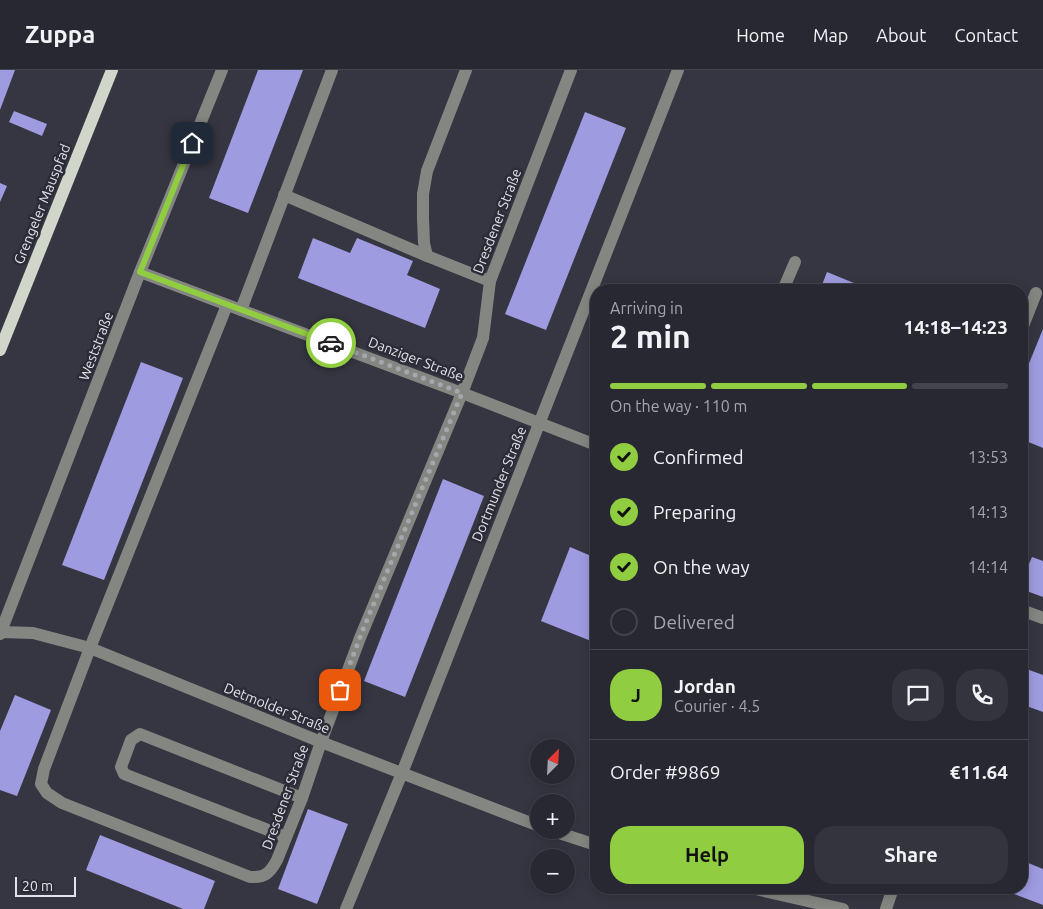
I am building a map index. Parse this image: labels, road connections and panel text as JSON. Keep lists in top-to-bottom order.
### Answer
{
  "streets": {
    "main road": ["Grengeler Mauspfad"],
    "lane": [
      "Dresdener Straße",
      "Weststraße",
      "Danziger Straße",
      "Dortmunder Straße",
      "Detmolder Straße"
    ]
  },
  "crossings": [
    ["Dresdener Straße", "Danziger Straße"],
    ["Dresdener Straße", "Detmolder Straße"],
    ["Weststraße", "Danziger Straße"],
    ["Weststraße", "Detmolder Straße"],
    ["Danziger Straße", "Dortmunder Straße"],
    ["Dortmunder Straße", "Detmolder Straße"]
  ],
  "scale_bar": "20 m",
  "north": "top right",
  "page": {
    "header": "Zuppa",
    "nav": [
      "Home",
      "Map",
      "About",
      "Contact"
    ],
    "heading": ["2 min", "Arriving in", "14:18–14:23"],
    "panel": [
      "Jordan",
      "Courier · 4.5",
      "Order #9869",
      "€11.64"
    ],
    "bar": "On the way · 110 m",
    "list": [
      ["Confirmed", "13:53"],
      ["Preparing", "14:13"],
      ["On the way", "14:14"],
      "Delivered"
    ],
    "round": "J",
    "map_buttons": ["+", "−"],
    "buttons": ["Help", "Share"],
    "scale": "20 m"
  }
}
